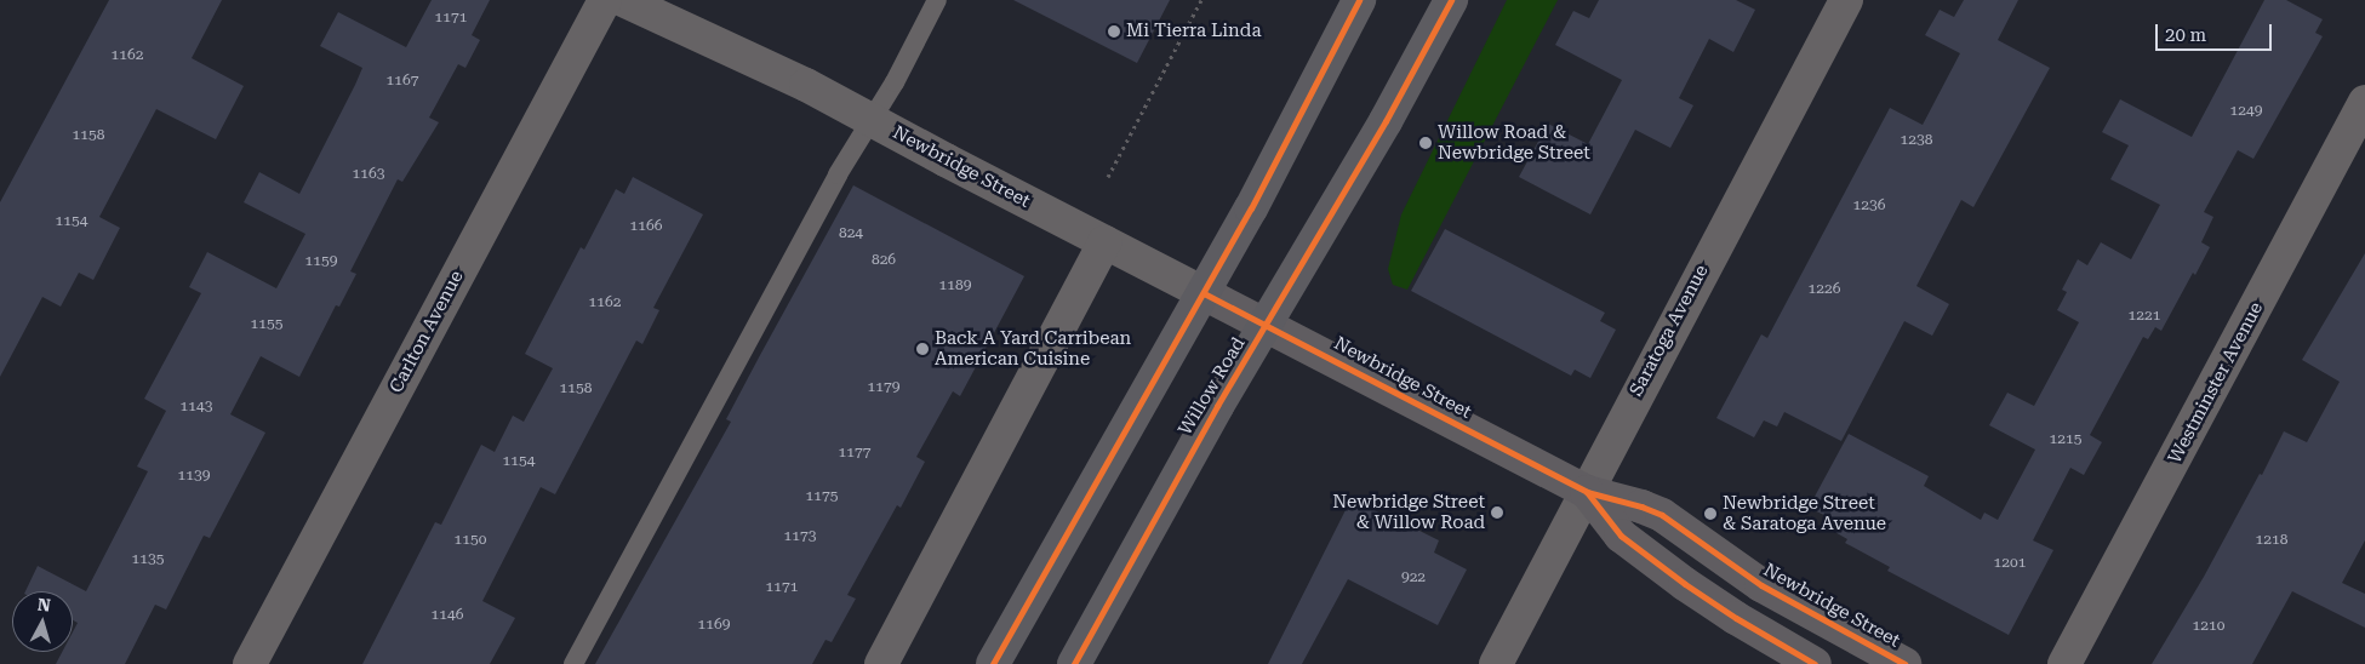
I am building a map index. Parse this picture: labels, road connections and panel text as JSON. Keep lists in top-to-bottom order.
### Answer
{
  "streets": {
    "main road": ["Newbridge Street", "Willow Road"],
    "street": ["Saratoga Avenue", "Carlton Avenue", "Westminster Avenue"]
  },
  "crossings": [
    ["Newbridge Street", "Saratoga Avenue"],
    ["Newbridge Street", "Willow Road"]
  ],
  "places": [
    "Mi Tierra Linda",
    "Willow Road & Newbridge Street",
    "Back A Yard Carribean American Cuisine",
    "Newbridge Street & Willow Road",
    "Newbridge Street & Saratoga Avenue"
  ],
  "house_numbers": [
    "1171",
    "1162",
    "1167",
    "1249",
    "1158",
    "1238",
    "1163",
    "1236",
    "1154",
    "1166",
    "824",
    "826",
    "1159",
    "1189",
    "1226",
    "1162",
    "1221",
    "1155",
    "1179",
    "1158",
    "1143",
    "1215",
    "1177",
    "1154",
    "1139",
    "1175",
    "1173",
    "1150",
    "1218",
    "1135",
    "1201",
    "922",
    "1171",
    "1146",
    "1169",
    "1210"
  ],
  "scale_bar": "20 m",
  "north": "top"
}
